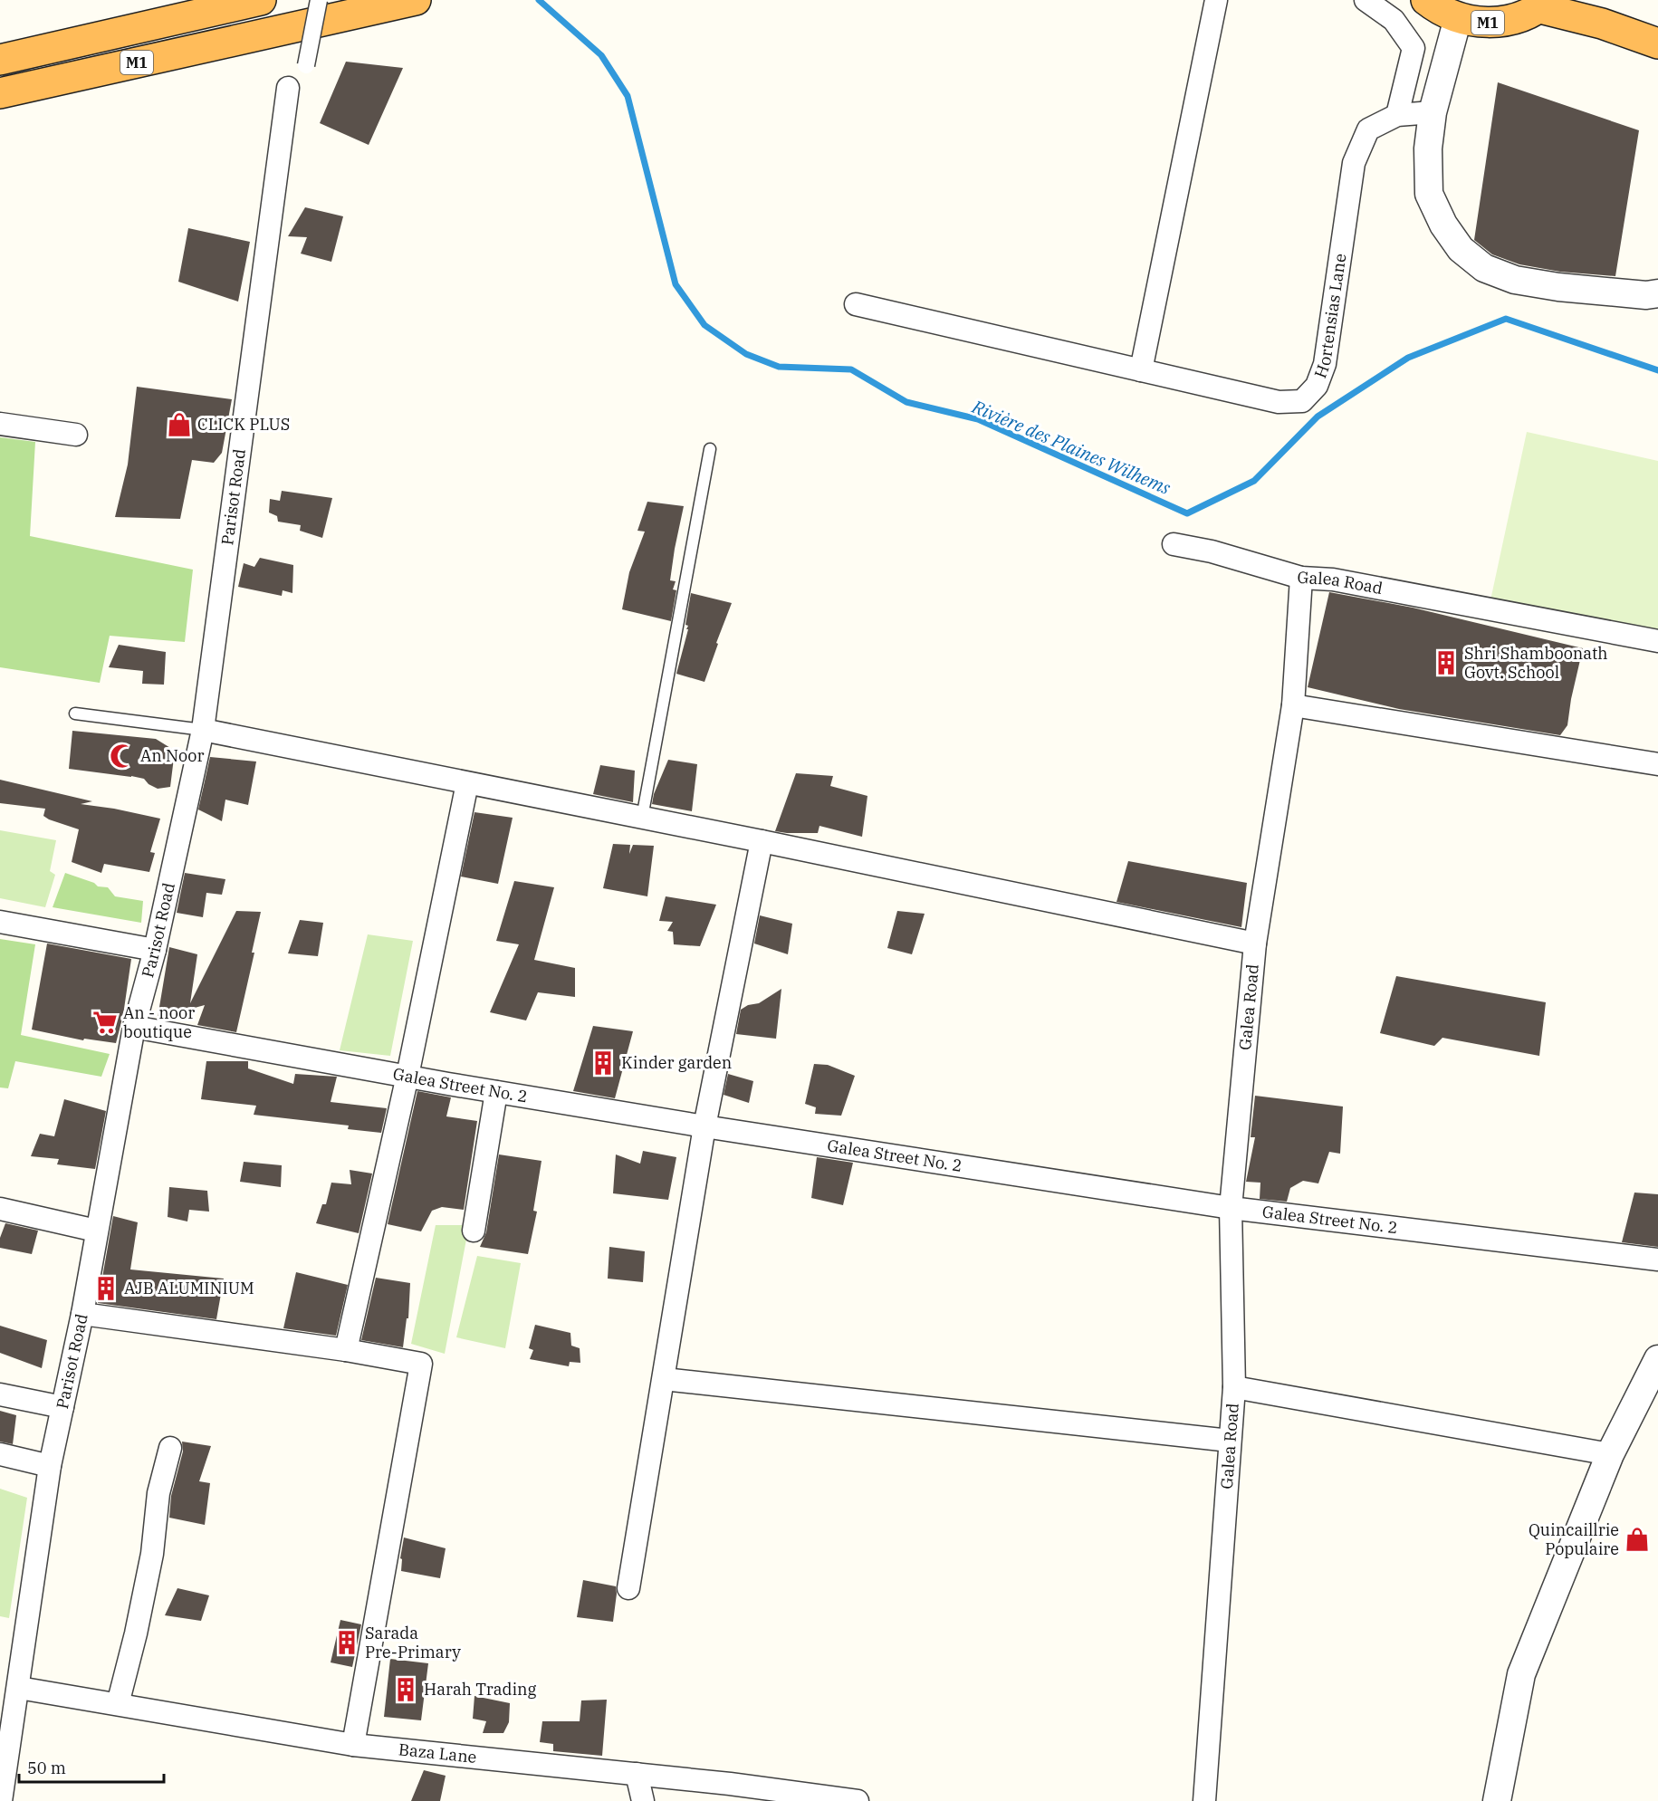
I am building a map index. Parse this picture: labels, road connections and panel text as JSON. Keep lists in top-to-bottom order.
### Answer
{
  "streets": {
    "highway": ["M1"],
    "street": [
      "Hortensias Lane",
      "Parisot Road",
      "Galea Road",
      "Galea Street No. 2",
      "Baza Lane"
    ]
  },
  "crossings": [
    ["Parisot Road", "Galea Street No. 2"],
    ["Parisot Road", "Baza Lane"],
    ["Galea Road", "Galea Street No. 2"]
  ],
  "water": ["Rivière des Plaines Wilhems"],
  "places": {
    "shop": ["CLICK PLUS", "Quincaillrie Populaire"],
    "building": [
      "Shri Shamboonath Govt. School",
      "Kinder garden",
      "AJB ALUMINIUM",
      "Sarada Pre-Primary",
      "Harah Trading"
    ],
    "mosque": ["An Noor"],
    "supermarket": ["An - noor boutique"]
  },
  "scale_bar": "50 m"
}
